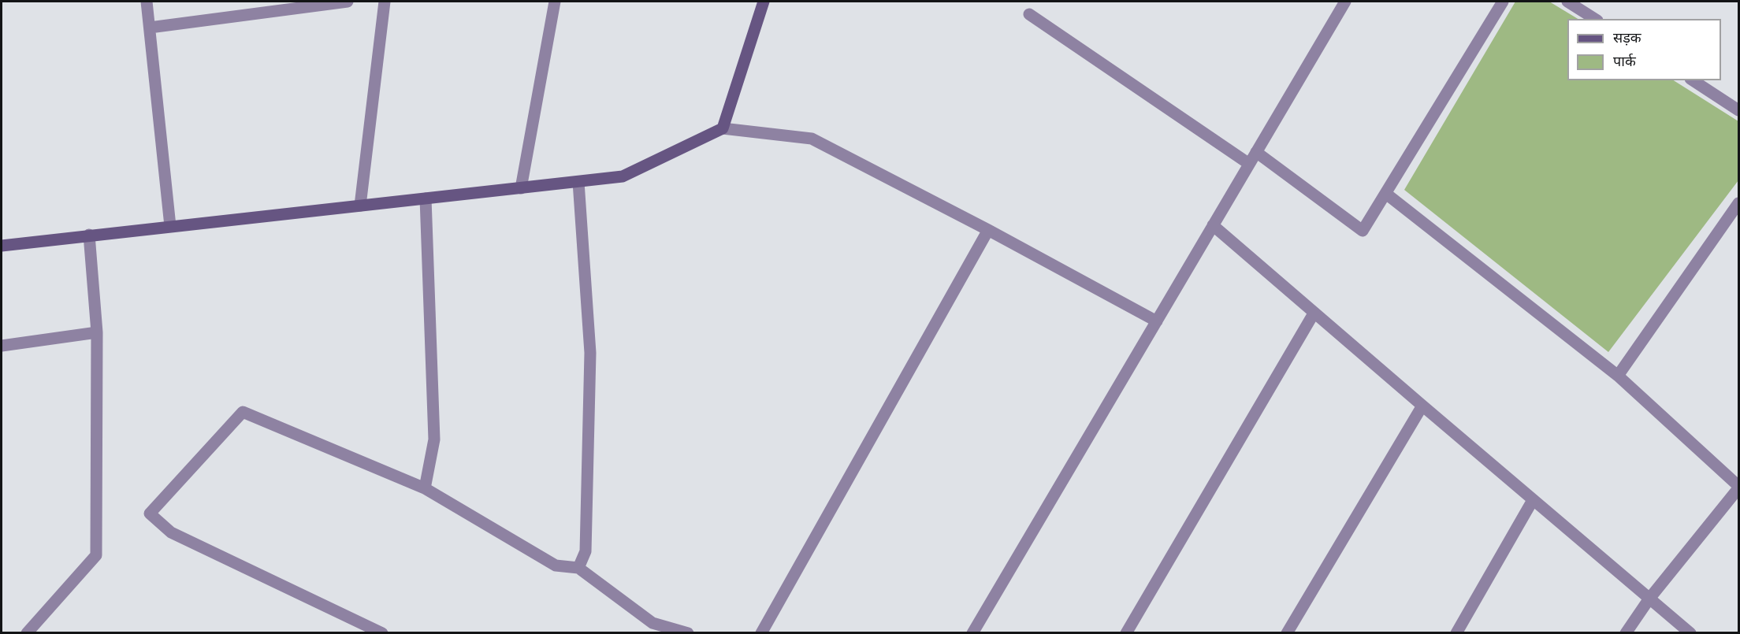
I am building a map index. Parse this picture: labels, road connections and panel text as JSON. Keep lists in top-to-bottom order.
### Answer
{
  "legend": ["सड़क", "पार्क"]
}
